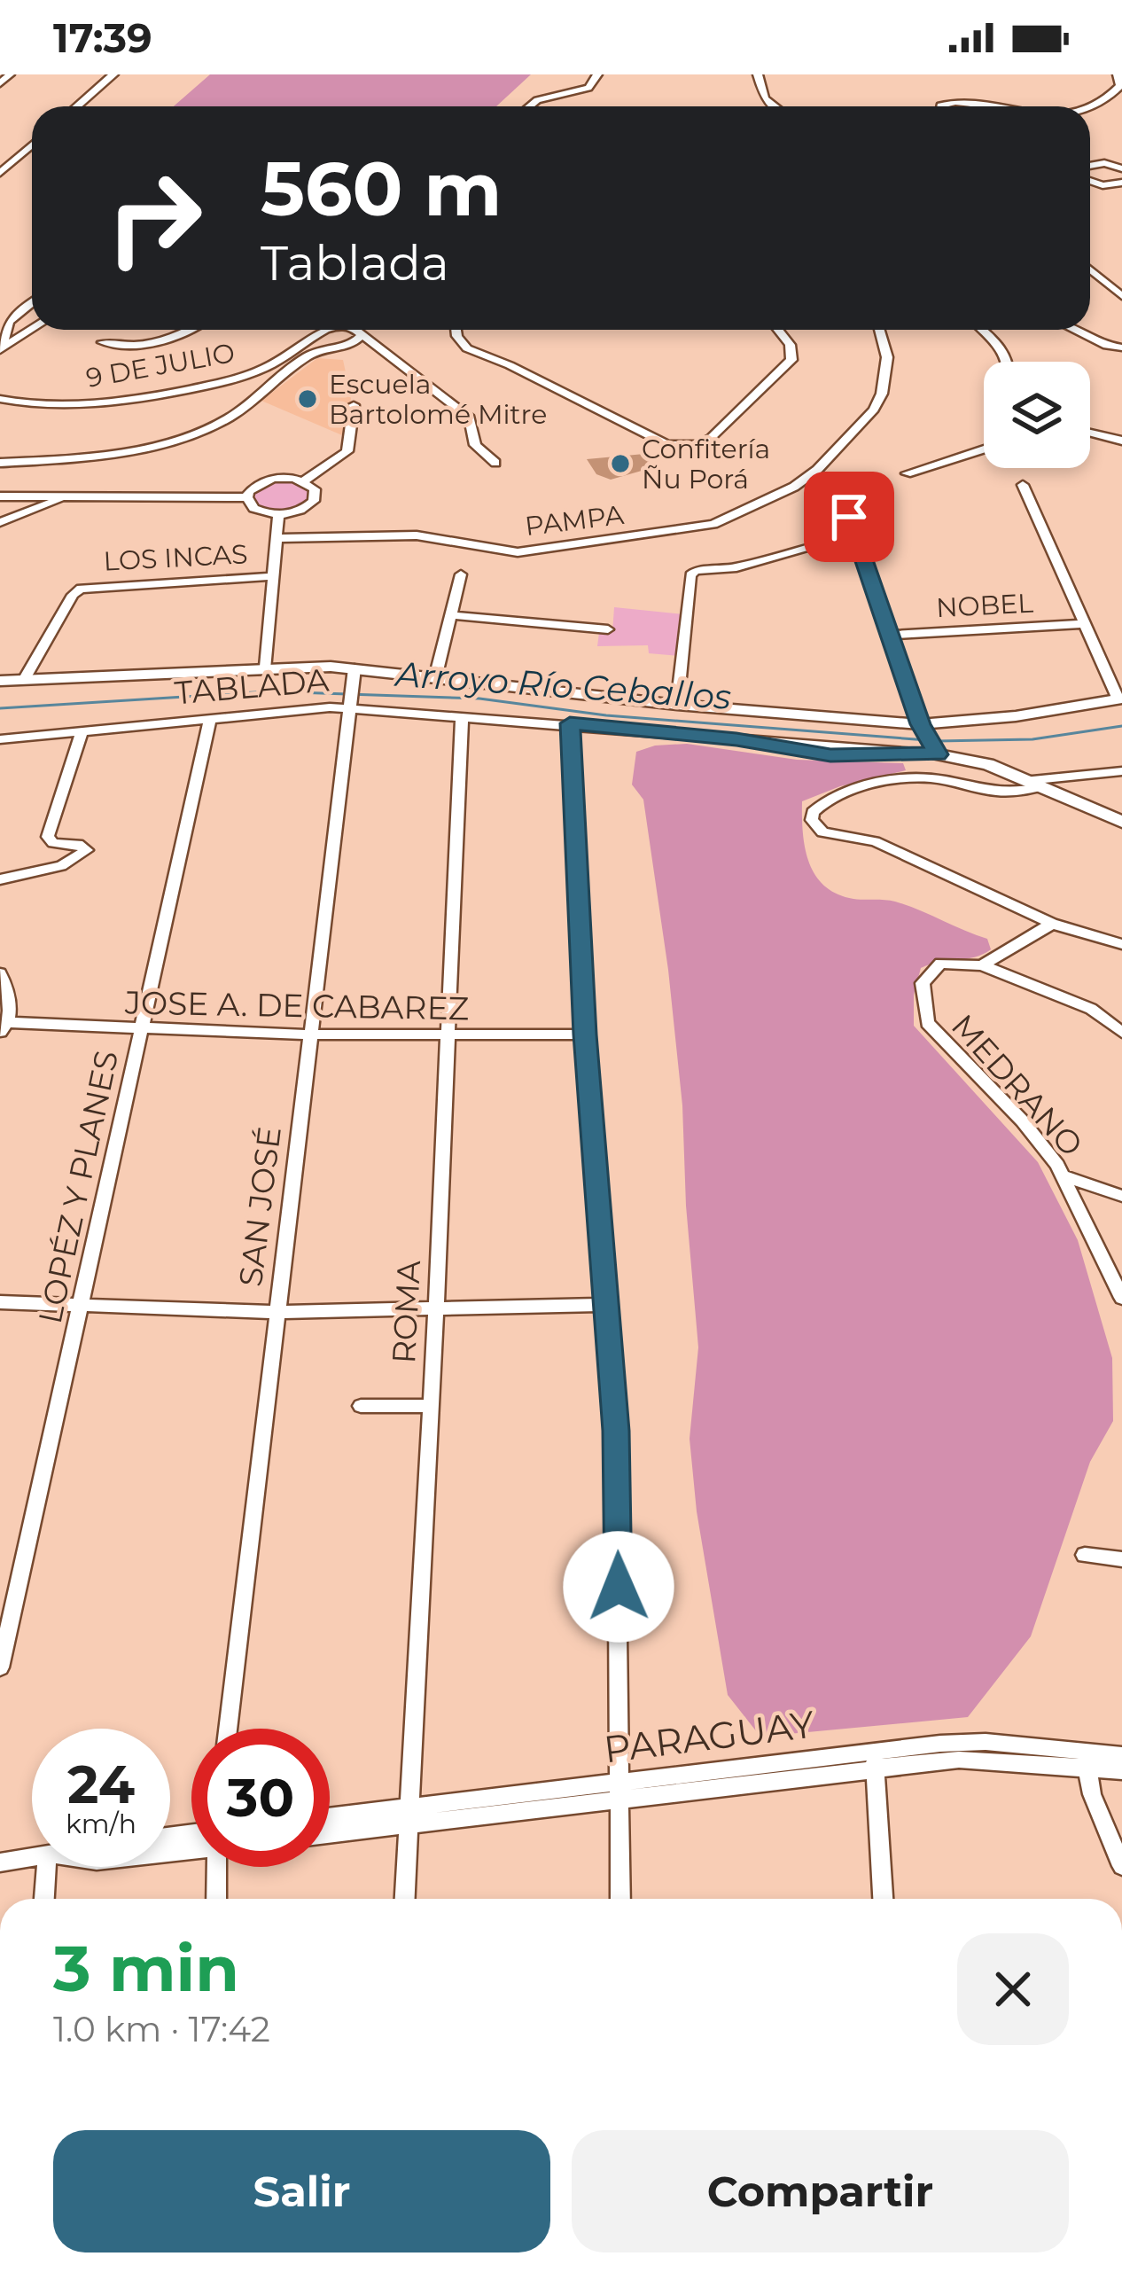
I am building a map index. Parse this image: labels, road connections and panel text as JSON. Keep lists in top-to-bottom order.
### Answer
{
  "streets": {
    "main road": ["TABLADA"],
    "street": [
      "9 DE JULIO",
      "PAMPA",
      "LOS INCAS",
      "NOBEL",
      "JOSE A. DE CABAREZ",
      "MEDRANO",
      "LOPÉZ Y PLANES",
      "SAN JOSÉ",
      "ROMA",
      "PARAGUAY"
    ]
  },
  "crossings": [
    ["TABLADA", "LOPÉZ Y PLANES"],
    ["TABLADA", "SAN JOSÉ"],
    ["TABLADA", "ROMA"],
    ["JOSE A. DE CABAREZ", "LOPÉZ Y PLANES"],
    ["JOSE A. DE CABAREZ", "SAN JOSÉ"],
    ["JOSE A. DE CABAREZ", "ROMA"],
    ["ROMA", "PARAGUAY"]
  ],
  "water": ["Arroyo Río Ceballos"],
  "places": ["Escuela Bartolomé Mitre", "Confitería Ñu Porá"],
  "page": {
    "status": "17:39",
    "turn": ["560 m", "Tablada"],
    "speed": "24 km/h",
    "limit": "30",
    "heading": ["3 min", "1.0 km · 17:42"],
    "buttons": ["Salir", "Compartir"]
  }
}
